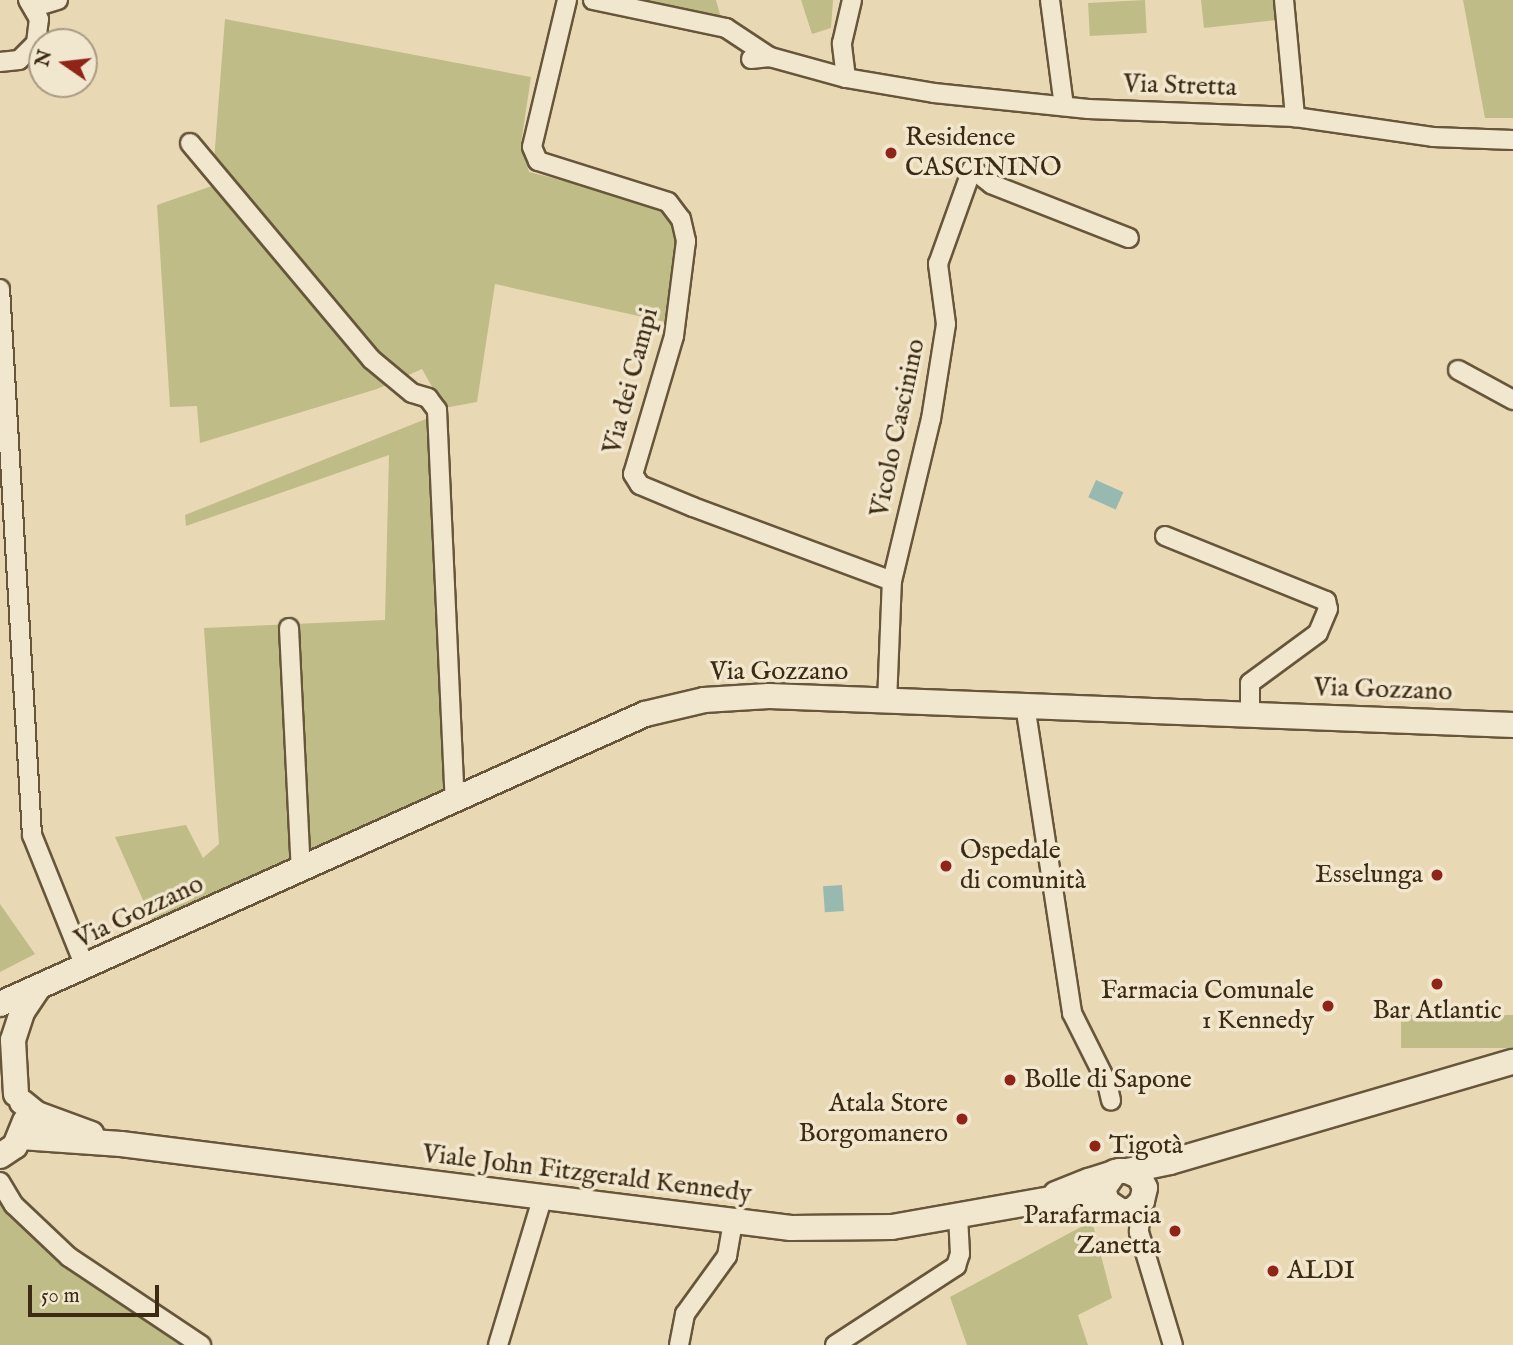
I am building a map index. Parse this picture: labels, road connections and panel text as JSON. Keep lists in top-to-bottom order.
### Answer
{
  "streets": {
    "main road": ["Via Gozzano", "Viale John Fitzgerald Kennedy"],
    "street": ["Via Stretta", "Via dei Campi", "Vicolo Cascinino"]
  },
  "crossings": [
    ["Via dei Campi", "Vicolo Cascinino"],
    ["Vicolo Cascinino", "Via Gozzano"]
  ],
  "places": [
    "Residence CASCININO",
    "Ospedale di comunità",
    "Esselunga",
    "Bar Atlantic",
    "Farmacia Comunale 1 Kennedy",
    "Bolle di Sapone",
    "Atala Store Borgomanero",
    "Tigotà",
    "Parafarmacia Zanetta",
    "ALDI"
  ],
  "scale_bar": "50 m",
  "north": "left"
}
